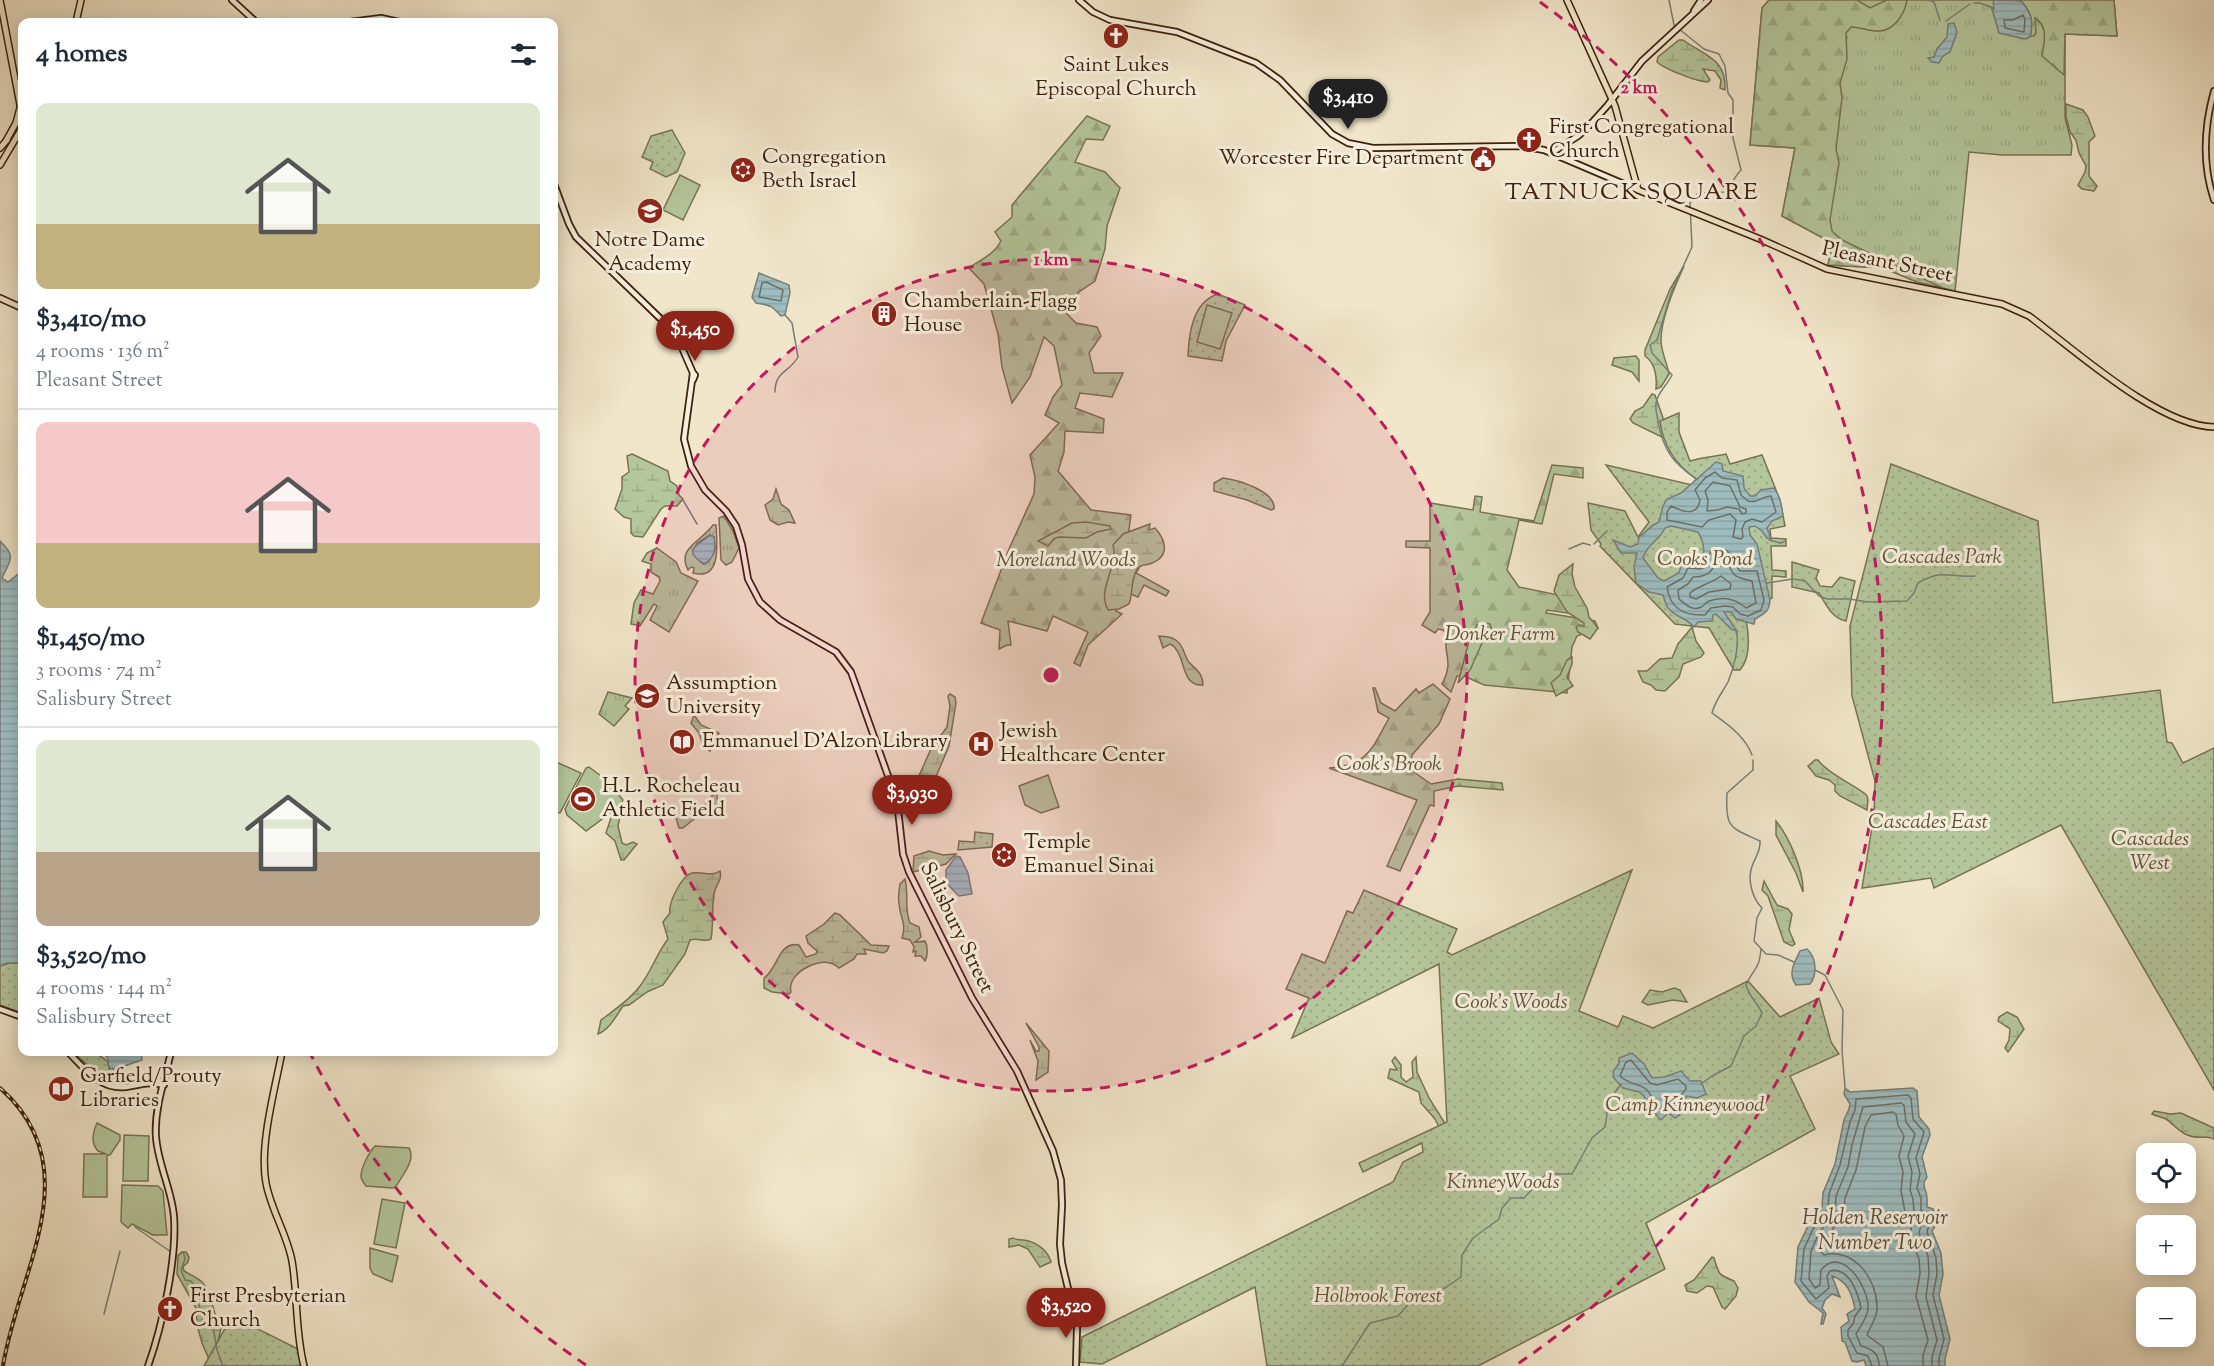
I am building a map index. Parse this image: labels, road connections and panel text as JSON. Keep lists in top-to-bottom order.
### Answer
{
  "streets": {
    "main road": ["Pleasant Street", "Salisbury Street"]
  },
  "districts": ["TATNUCK SQUARE"],
  "water": ["Holden Reservoir Number Two"],
  "parks": [
    "Cascades Park",
    "Cooks Pond",
    "Moreland Woods",
    "Donker Farm",
    "Cook's Brook",
    "Cascades East",
    "Cascades West",
    "Cook's Woods",
    "Camp Kinneywood",
    "KinneyWoods",
    "Holbrook Forest"
  ],
  "places": {
    "church": ["Saint Lukes Episcopal Church", "First Congregational Church", "First Presbyterian Church"],
    "public building": ["Worcester Fire Department"],
    "synagogue": ["Congregation Beth Israel", "Temple Emanuel Sinai"],
    "school or university": ["Notre Dame Academy", "Assumption University"],
    "building": ["Chamberlain-Flagg House"],
    "library": ["Emmanuel D'Alzon Library", "Garfield/Prouty Libraries"],
    "hospital": ["Jewish Healthcare Center"],
    "sports": ["H.L. Rocheleau Athletic Field"]
  },
  "page": {
    "heading": "4 homes",
    "price": [
      "$3,410",
      "$1,450",
      "$3,930",
      "$3,520"
    ],
    "list": [
      {
        "name": "$3,410/mo",
        "note": "4 rooms · 136 m² · Pleasant Street"
      },
      {
        "name": "$1,450/mo",
        "note": "3 rooms · 74 m² · Salisbury Street"
      },
      {
        "name": "$3,520/mo",
        "note": "4 rooms · 144 m² · Salisbury Street"
      }
    ],
    "map_buttons": ["+", "−"]
  },
  "rings": ["2 km", "1 km"]
}
